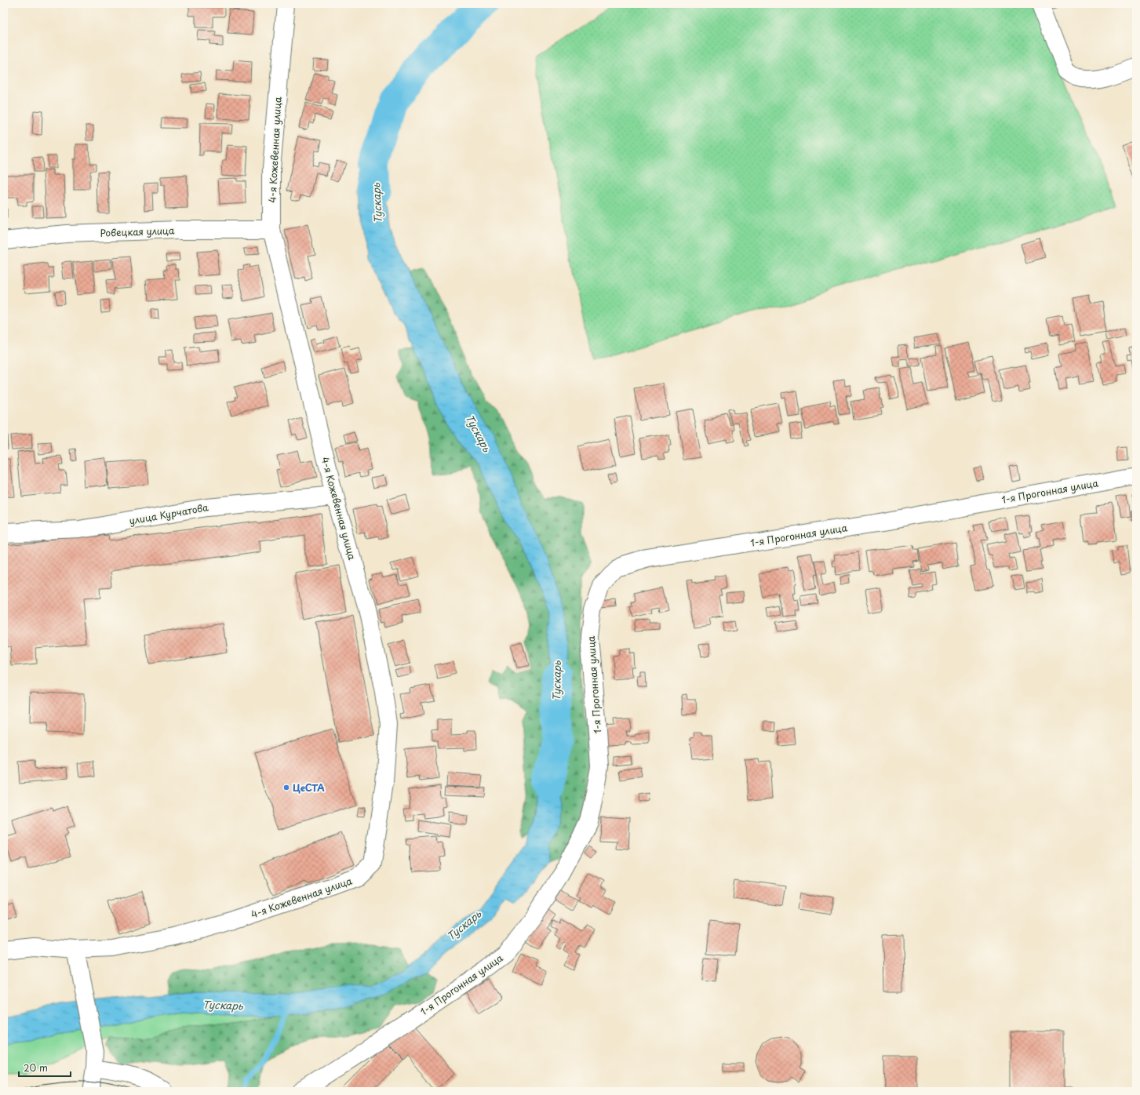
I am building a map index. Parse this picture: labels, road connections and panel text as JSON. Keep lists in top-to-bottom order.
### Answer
{
  "streets": {
    "street": [
      "4-я Кожевенная улица",
      "Ровецкая улица",
      "1-я Прогонная улица",
      "улица Курчатова"
    ]
  },
  "crossings": [
    ["4-я Кожевенная улица", "Ровецкая улица"],
    ["4-я Кожевенная улица", "улица Курчатова"]
  ],
  "water": ["Тускарь"],
  "places": ["ЦеСТА"],
  "scale_bar": "20 m"
}
